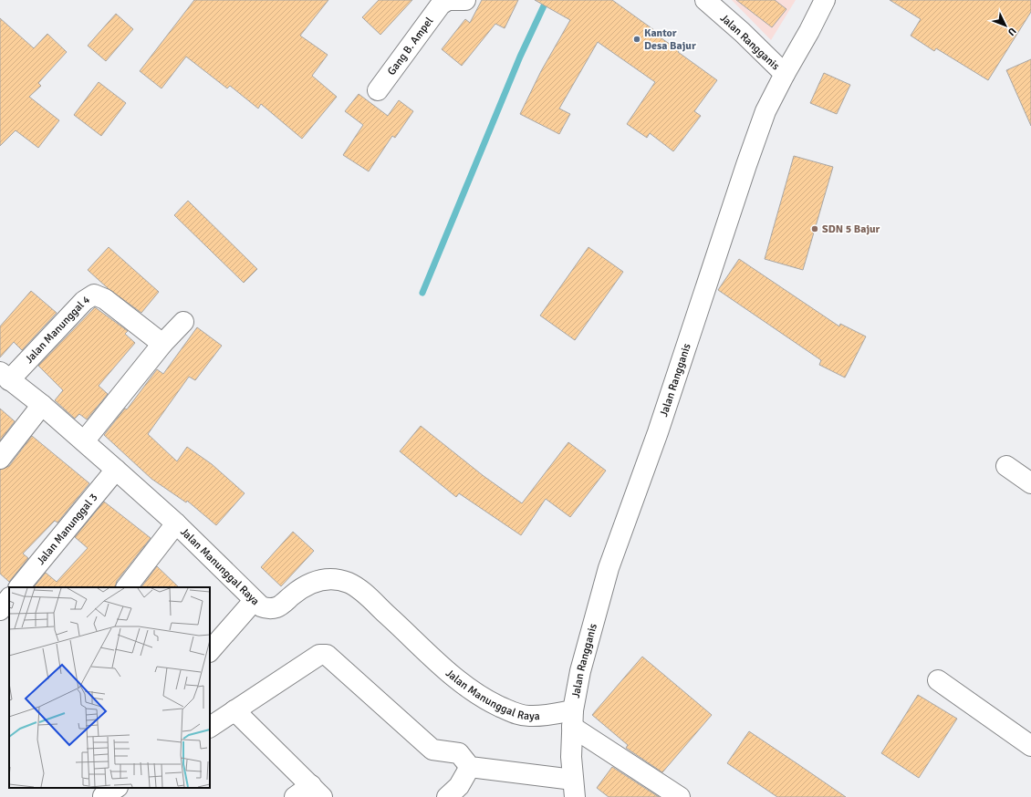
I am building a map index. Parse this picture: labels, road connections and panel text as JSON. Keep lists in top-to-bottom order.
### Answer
{
  "streets": {
    "street": [
      "Jalan Rangganis",
      "Gang B. Ampel",
      "Jalan Manunggal 4",
      "Jalan Manunggal 3",
      "Jalan Manunggal Raya"
    ]
  },
  "crossings": [
    ["Jalan Rangganis", "Jalan Manunggal Raya"],
    ["Jalan Manunggal 4", "Jalan Manunggal Raya"],
    ["Jalan Manunggal 3", "Jalan Manunggal Raya"]
  ],
  "places": ["Kantor Desa Bajur", "SDN 5 Bajur"],
  "north": "bottom right"
}
